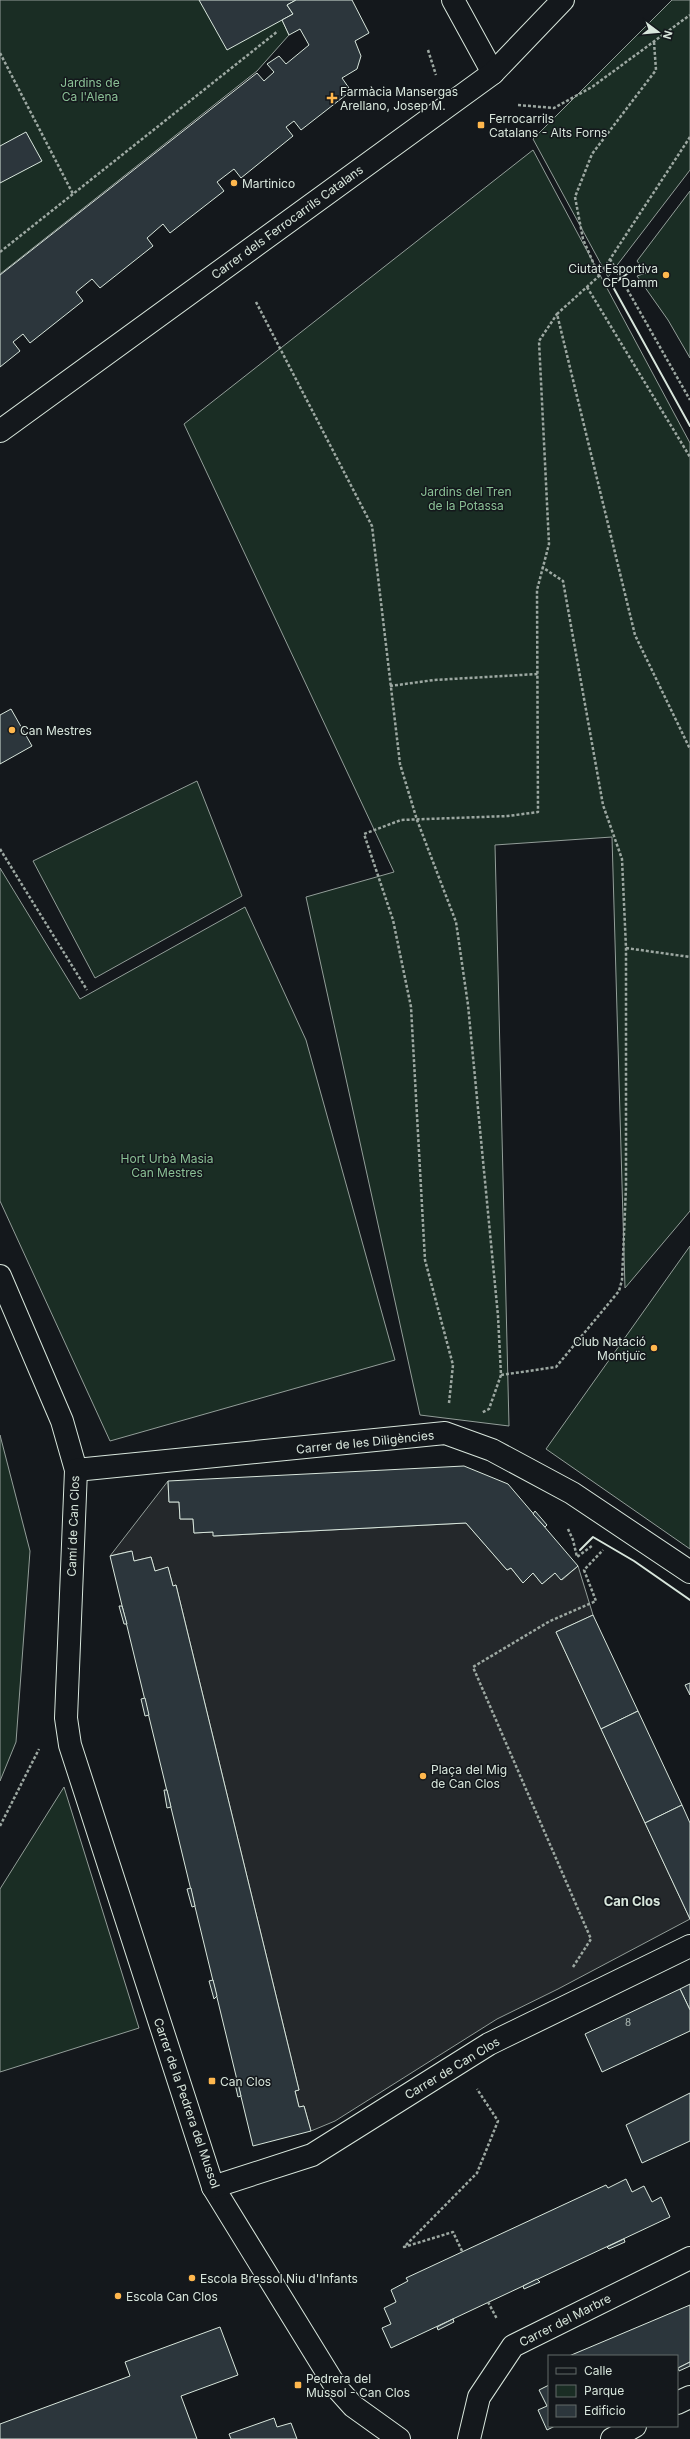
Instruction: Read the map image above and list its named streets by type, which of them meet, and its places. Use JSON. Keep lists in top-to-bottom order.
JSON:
{
  "streets": {
    "street": [
      "Carrer dels Ferrocarrils Catalans",
      "Carrer de les Diligències",
      "Camí de Can Clos",
      "Carrer de Can Clos",
      "Carrer de la Pedrera del Mussol",
      "Carrer del Marbre"
    ]
  },
  "crossings": [
    ["Carrer de les Diligències", "Camí de Can Clos"],
    ["Camí de Can Clos", "Carrer de la Pedrera del Mussol"],
    ["Carrer de Can Clos", "Carrer de la Pedrera del Mussol"]
  ],
  "districts": ["Can Clos"],
  "parks": ["Jardins de Ca l'Alena", "Jardins del Tren de la Potassa", "Hort Urbà Masia Can Mestres"],
  "places": {
    "health": ["Farmàcia Mansergas Arellano, Josep M."],
    "transit": ["Ferrocarrils Catalans - Alts Forns", "Can Clos", "Pedrera del Mussol - Can Clos"],
    "other": [
      "Martinico",
      "Ciutat Esportiva CF Damm",
      "Can Mestres",
      "Club Natació Montjuïc",
      "Plaça del Mig de Can Clos",
      "Escola Bressol Niu d'Infants",
      "Escola Can Clos"
    ]
  },
  "house_numbers": ["8"],
  "legend": ["Calle", "Parque", "Edificio"],
  "north": "right"
}
